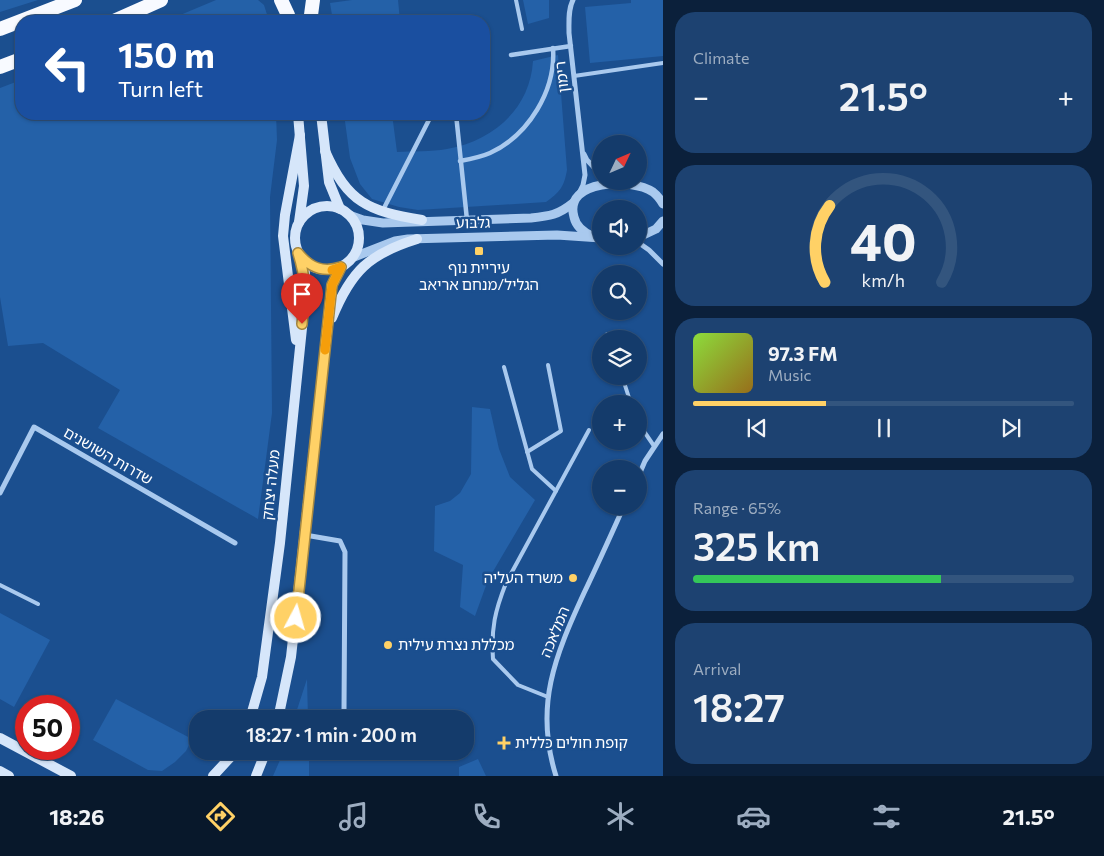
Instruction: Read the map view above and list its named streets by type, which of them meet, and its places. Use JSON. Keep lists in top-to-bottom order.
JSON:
{
  "streets": {
    "main road": ["מעלה יצחק"],
    "street": [
      "רימון",
      "גלבוע",
      "שדרות השושנים",
      "המלאכה"
    ]
  },
  "crossings": [
    ["רימון", "גלבוע"],
    ["גלבוע", "מעלה יצחק"]
  ],
  "places": {
    "transit": ["עיריית נוף הגליל/מנחם אריאב"],
    "other": ["משרד העליה", "מכללת נצרת עילית"],
    "health": ["קופת חולים כללית"]
  },
  "north": "top right",
  "page": {
    "tile": [
      "Climate",
      ["Range · 65%", "325 km"],
      ["Arrival", "18:27"]
    ],
    "turn": ["150 m", "Turn left"],
    "heat": ["−", "21.5°", "+"],
    "map_buttons": ["+", "−"],
    "song": ["97.3 FM", "Music"],
    "limit": "50",
    "trip": "18:27 · 1 min · 200 m",
    "tabs": ["18:26", "21.5°"],
    "gauge": ["40", "km/h"]
  }
}
